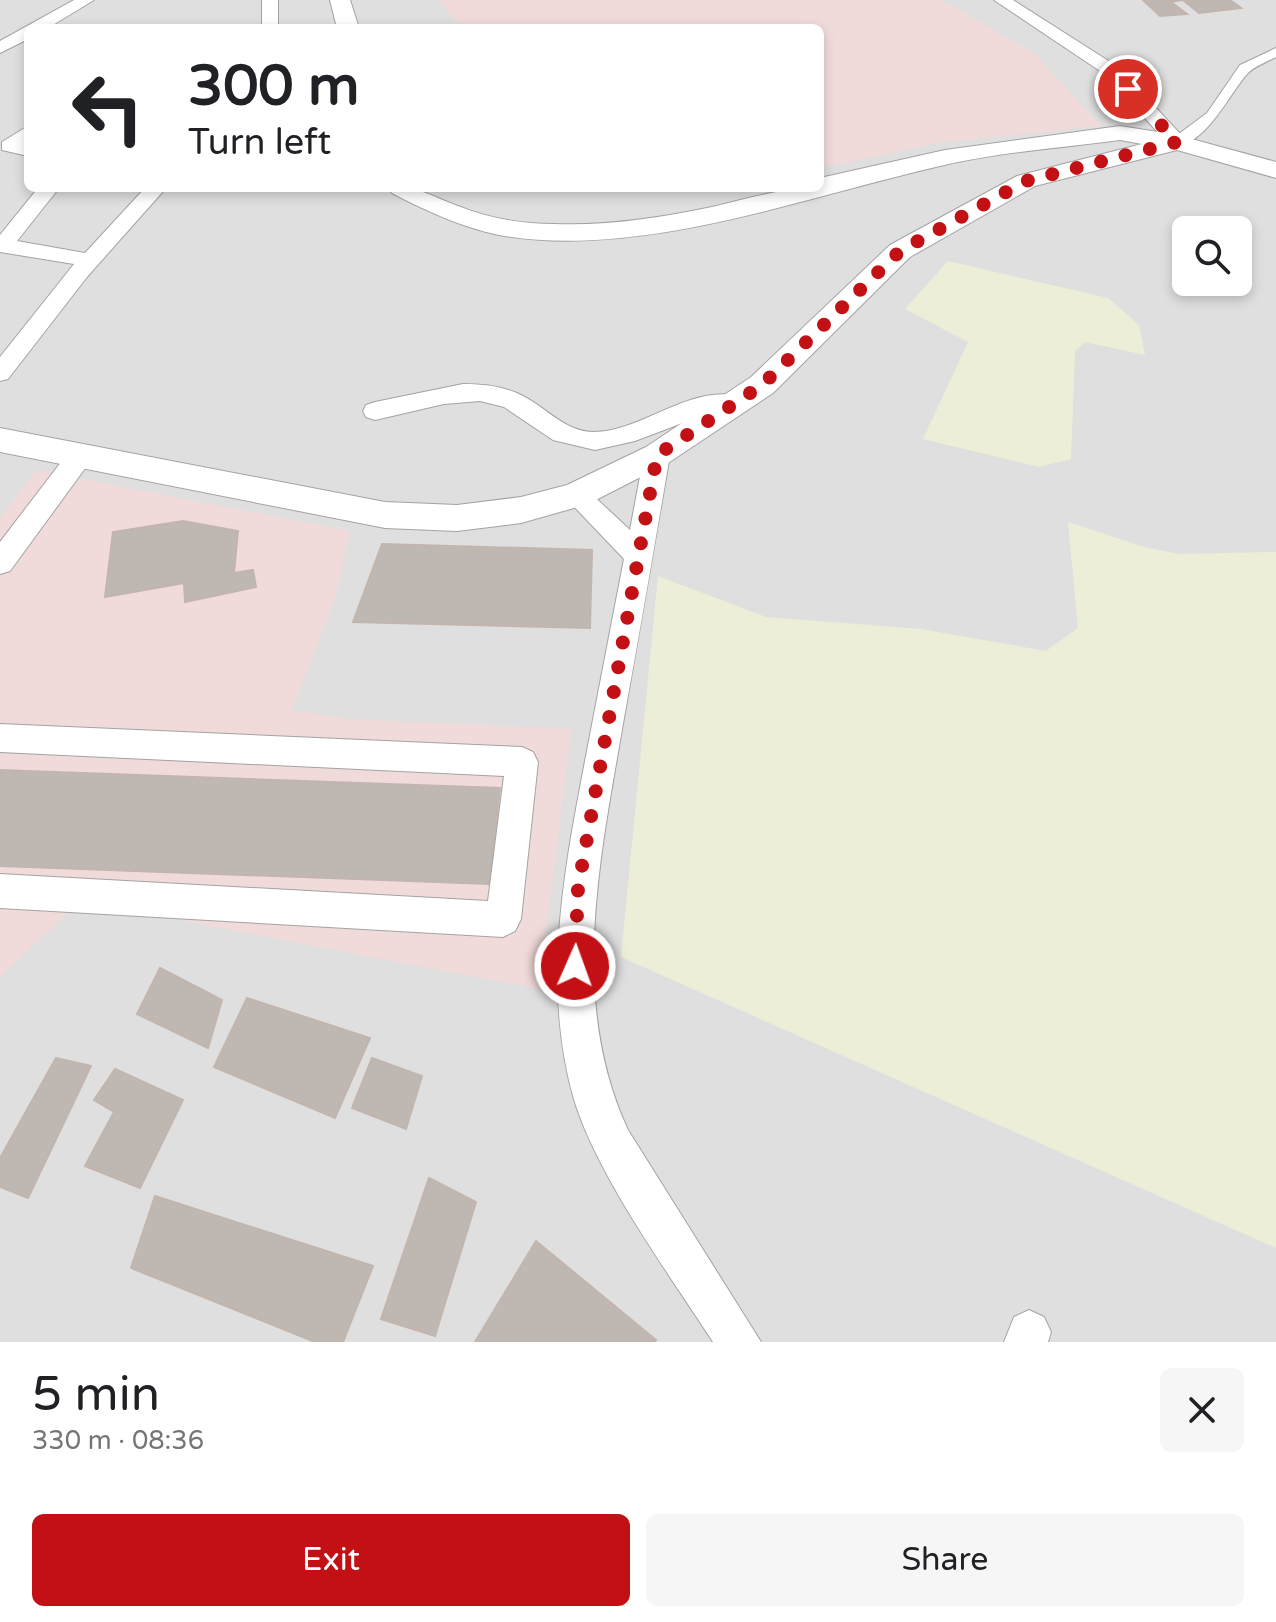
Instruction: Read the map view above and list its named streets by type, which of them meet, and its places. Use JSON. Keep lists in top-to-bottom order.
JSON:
{
  "page": {
    "turn": ["300 m", "Turn left"],
    "heading": ["5 min", "330 m · 08:36"],
    "buttons": ["Exit", "Share"]
  }
}
